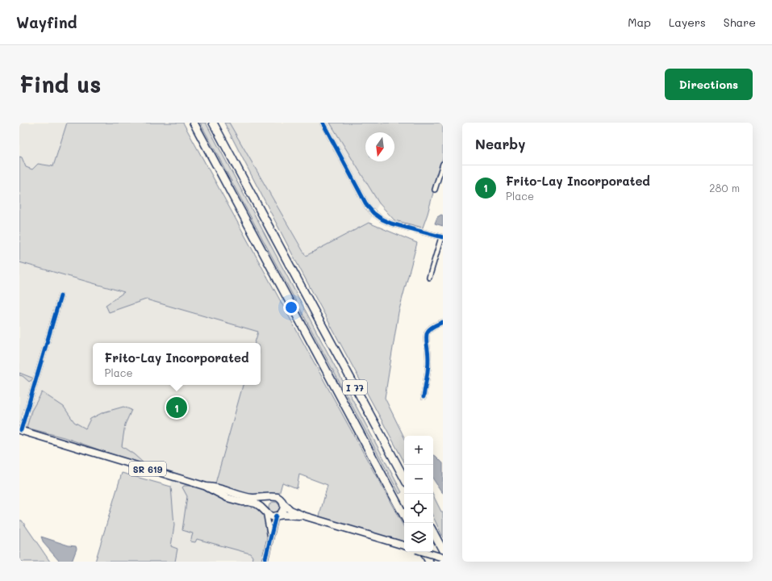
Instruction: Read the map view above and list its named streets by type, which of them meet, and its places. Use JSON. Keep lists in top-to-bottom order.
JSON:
{
  "streets": {
    "highway": ["I 77"],
    "main road": ["SR 619"]
  },
  "north": "bottom",
  "page": {
    "header": "Wayfind",
    "nav": ["Map", "Layers", "Share"],
    "buttons": "Directions",
    "title": "Find us",
    "heading": "Nearby",
    "list": [
      {
        "mark": "1",
        "name": "Frito-Lay Incorporated",
        "note": "Place",
        "value": "280 m"
      }
    ],
    "popup": ["Frito-Lay Incorporated", "Place"],
    "pins": "1",
    "map_buttons": ["+", "−"]
  }
}
